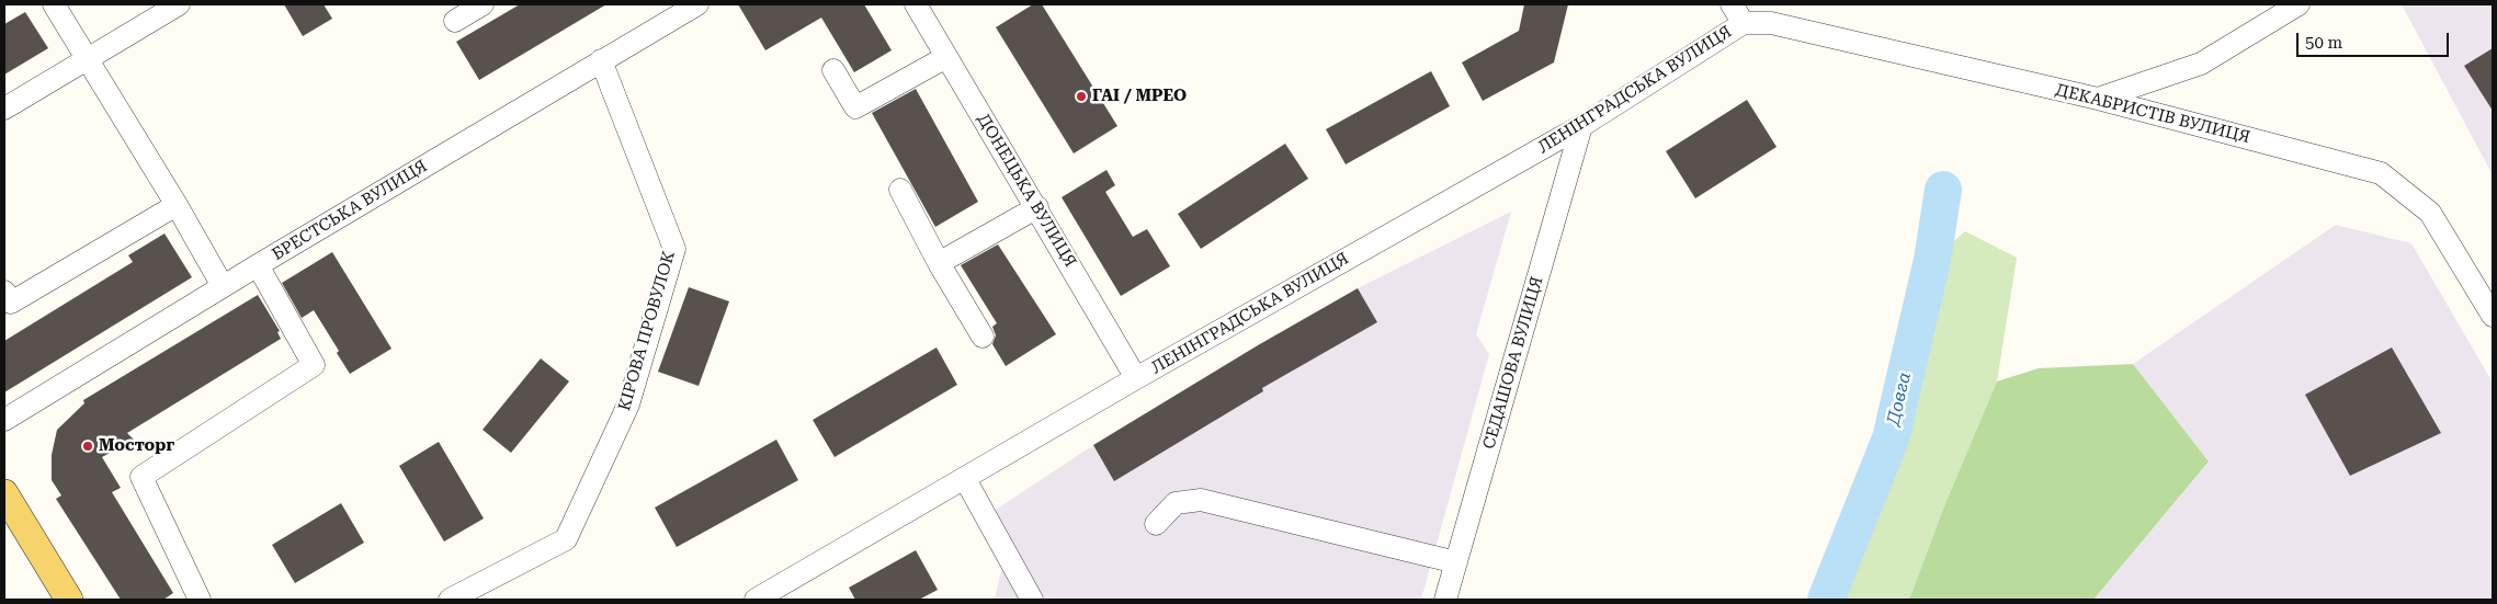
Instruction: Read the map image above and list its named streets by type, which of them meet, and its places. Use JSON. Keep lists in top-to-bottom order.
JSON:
{
  "streets": {
    "street": [
      "ЛЕНІНГРАДСЬКА ВУЛИЦЯ",
      "ДЕКАБРИСТІВ ВУЛИЦЯ",
      "ДОНЕЦЬКА ВУЛИЦЯ",
      "БРЕСТСЬКА ВУЛИЦЯ",
      "КІРОВА ПРОВУЛОК",
      "СЕДАШОВА ВУЛИЦЯ"
    ]
  },
  "crossings": [
    ["ЛЕНІНГРАДСЬКА ВУЛИЦЯ", "ДЕКАБРИСТІВ ВУЛИЦЯ"],
    ["ЛЕНІНГРАДСЬКА ВУЛИЦЯ", "ДОНЕЦЬКА ВУЛИЦЯ"],
    ["ЛЕНІНГРАДСЬКА ВУЛИЦЯ", "СЕДАШОВА ВУЛИЦЯ"],
    ["БРЕСТСЬКА ВУЛИЦЯ", "КІРОВА ПРОВУЛОК"]
  ],
  "water": ["Довга"],
  "places": ["ГАІ / МРЕО", "Мосторг"],
  "scale_bar": "50 m"
}
